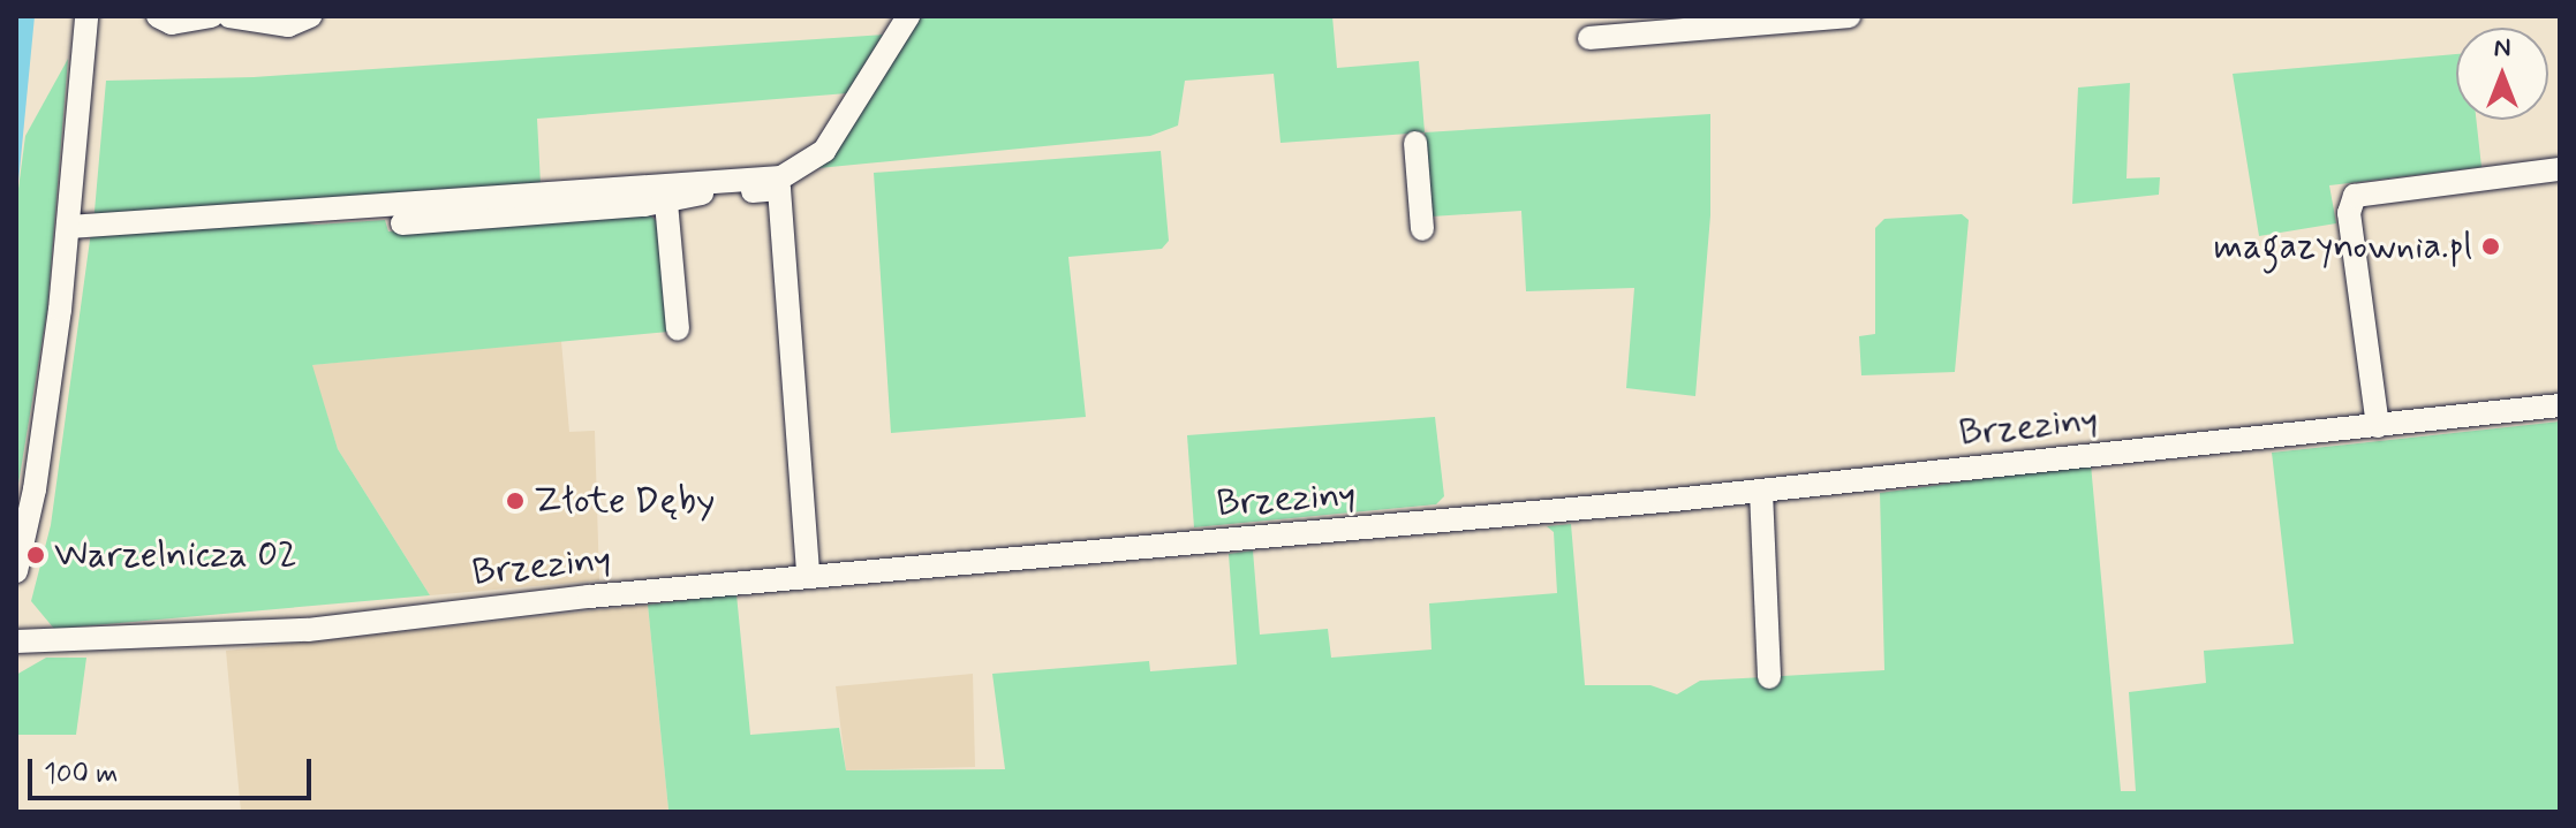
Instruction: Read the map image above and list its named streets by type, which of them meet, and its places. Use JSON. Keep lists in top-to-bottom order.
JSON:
{
  "streets": {
    "street": ["Brzeziny"]
  },
  "places": ["magazynownia.pl", "Złote Dęby", "Warzelnicza 02"],
  "scale_bar": "100 m",
  "north": "top"
}
